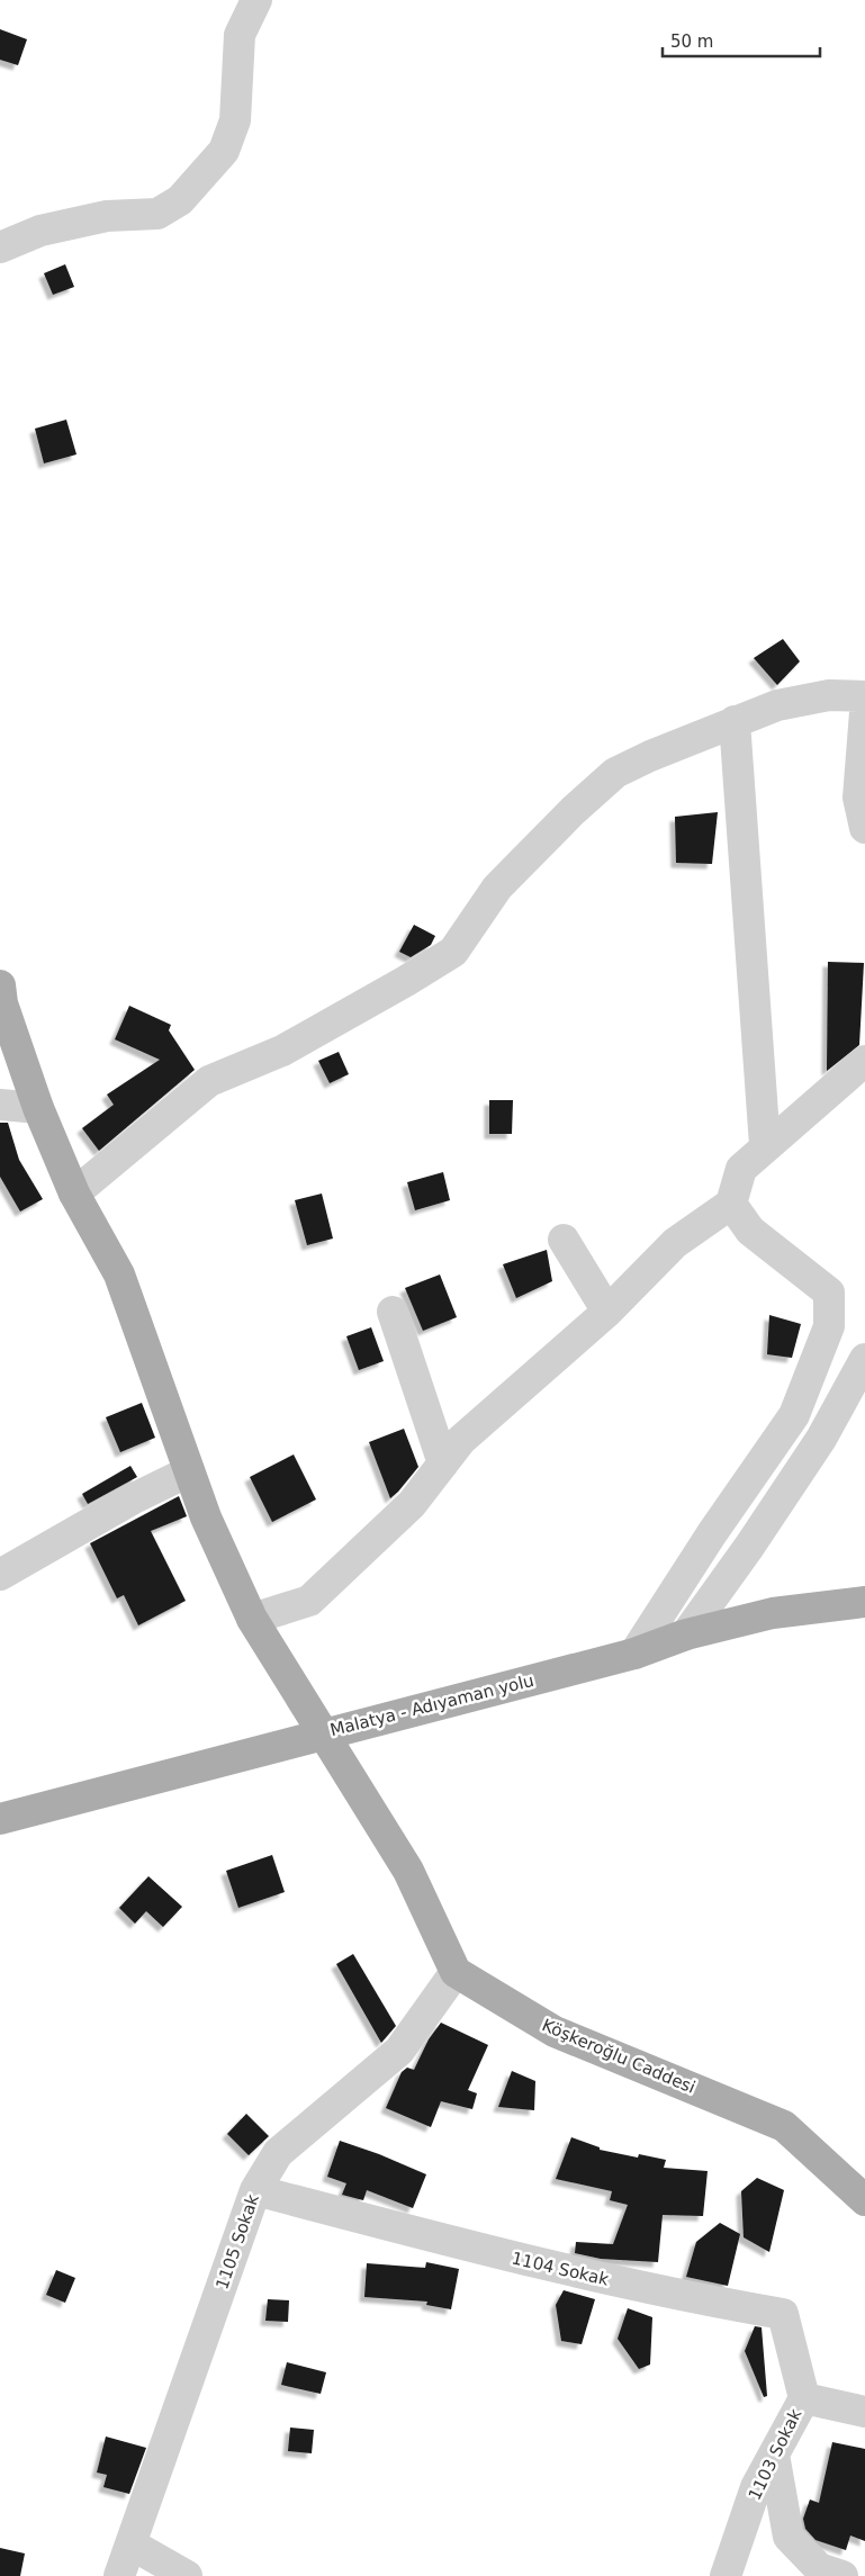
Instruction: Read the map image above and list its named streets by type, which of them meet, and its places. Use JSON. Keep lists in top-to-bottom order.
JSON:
{
  "streets": {
    "main road": ["Malatya - Adıyaman yolu", "Köşkeroğlu Caddesi"],
    "street": ["1105 Sokak", "1104 Sokak", "1103 Sokak"]
  },
  "crossings": [
    ["Köşkeroğlu Caddesi", "1105 Sokak"],
    ["1105 Sokak", "1104 Sokak"],
    ["1104 Sokak", "1103 Sokak"]
  ],
  "scale_bar": "50 m"
}
